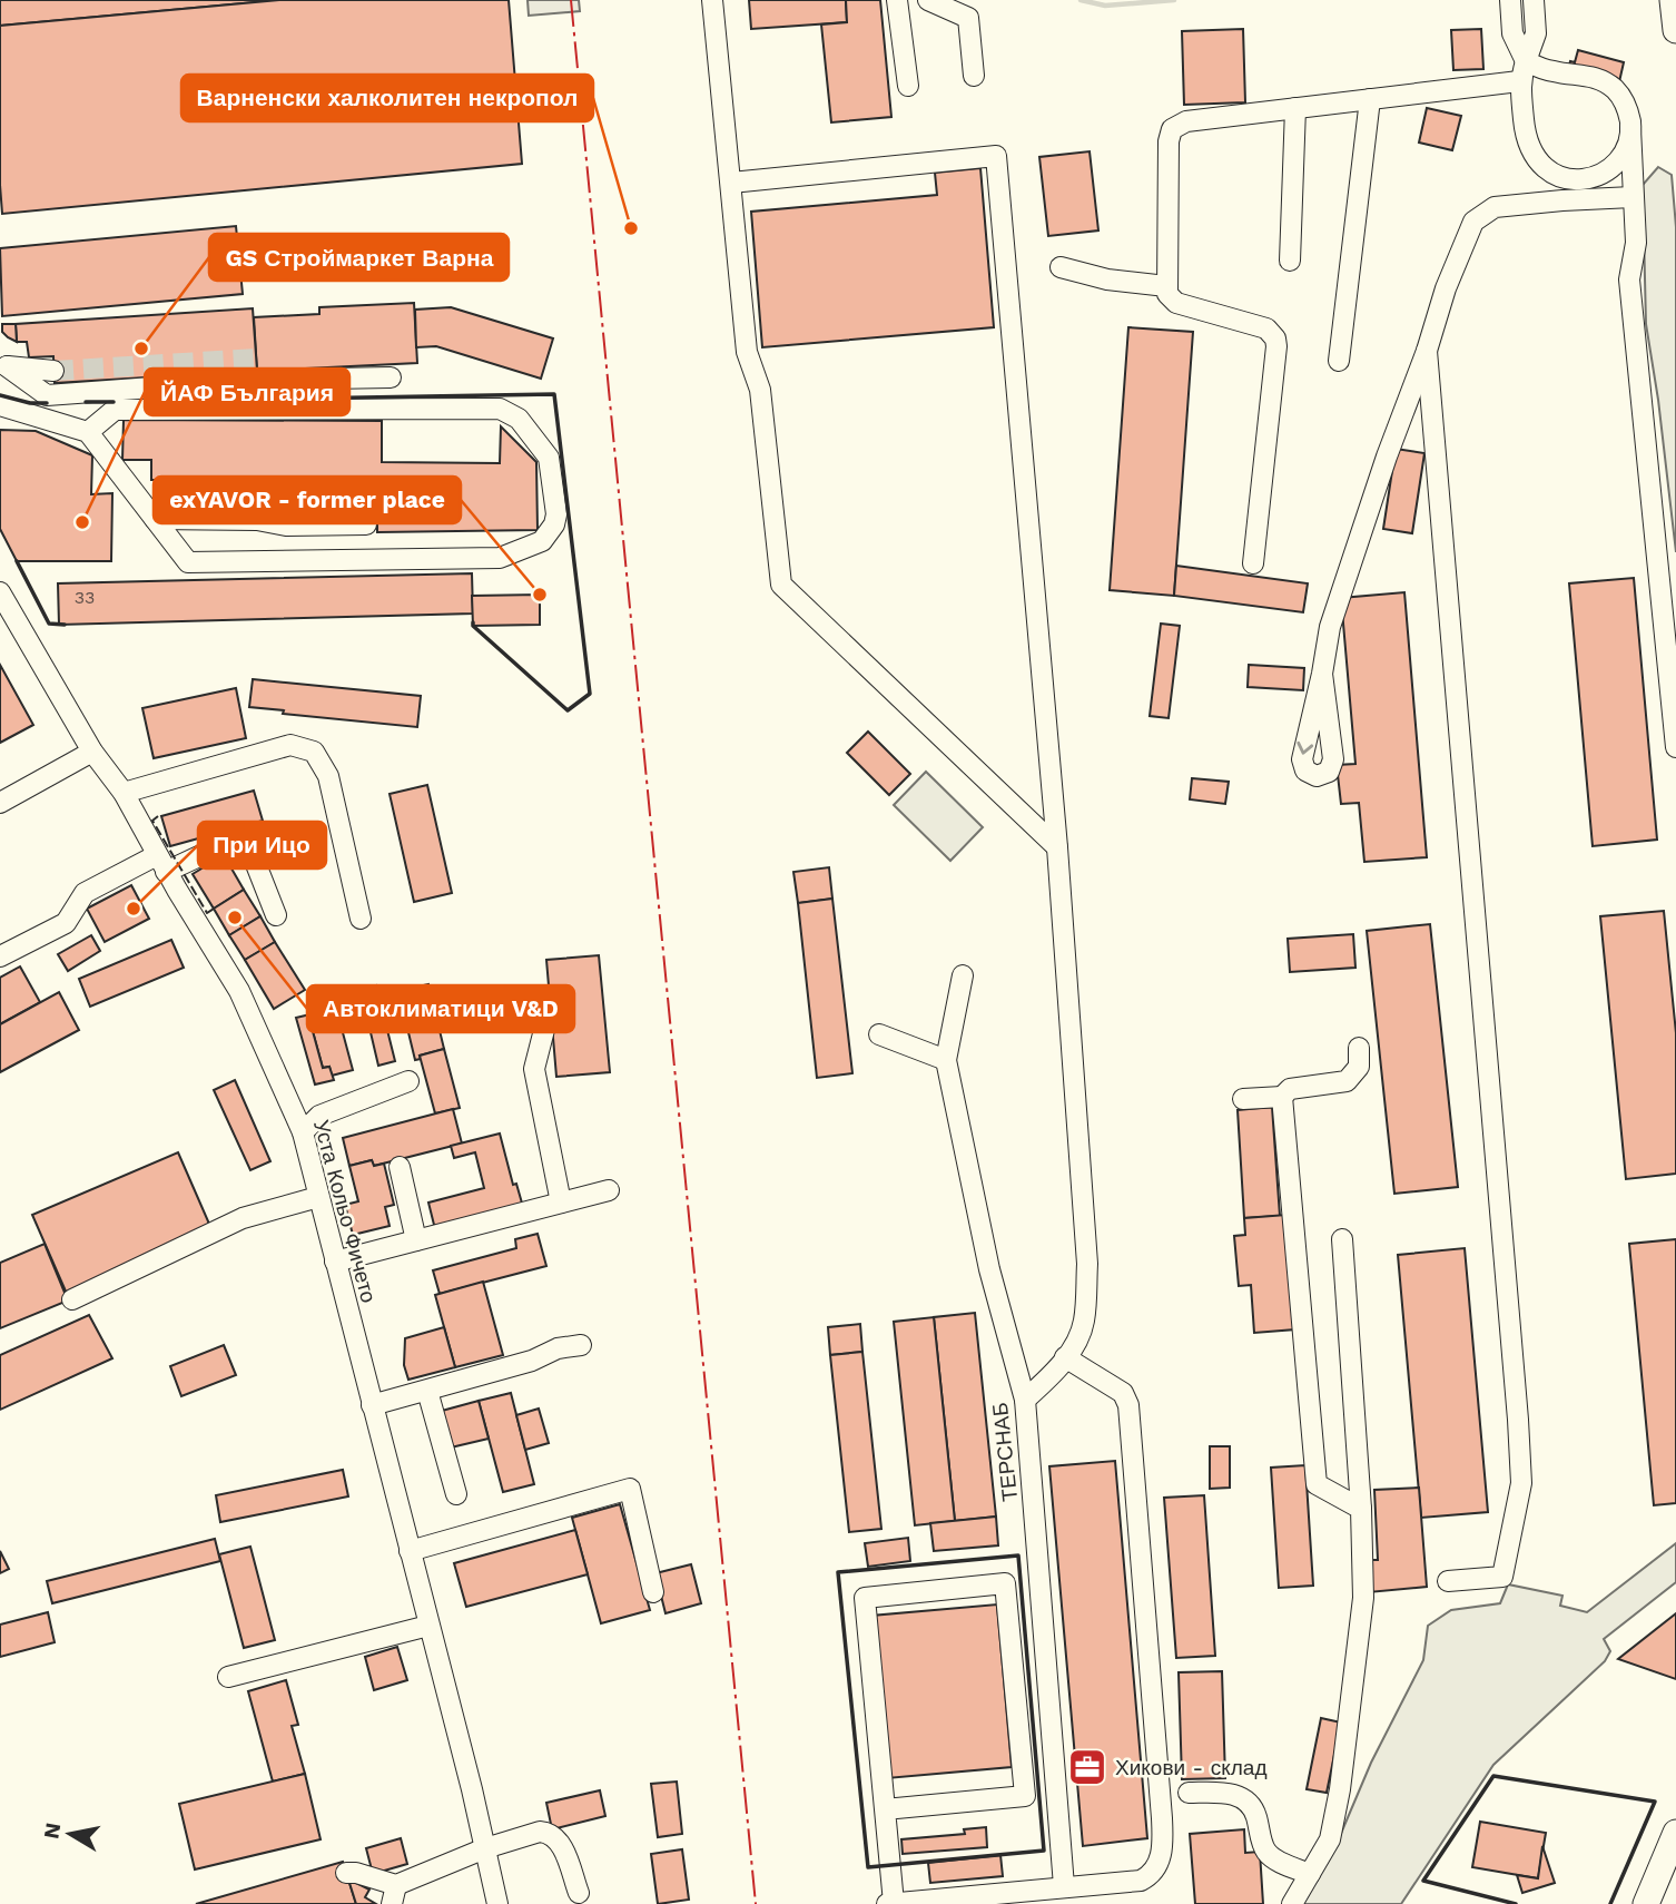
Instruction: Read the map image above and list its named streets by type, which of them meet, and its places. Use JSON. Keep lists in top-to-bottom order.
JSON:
{
  "streets": {
    "street": ["Уста Кольо Фичето", "ТЕРСНАБ"]
  },
  "places": {
    "other": [
      "Варненски халколитен некропол",
      "GS Строймаркет Варна",
      "ЙАФ България",
      "exYAVOR - former place",
      "При Ицо",
      "Автоклиматици V&D"
    ],
    "office": ["Хикови - склад"]
  },
  "house_numbers": ["33"],
  "north": "left"
}
